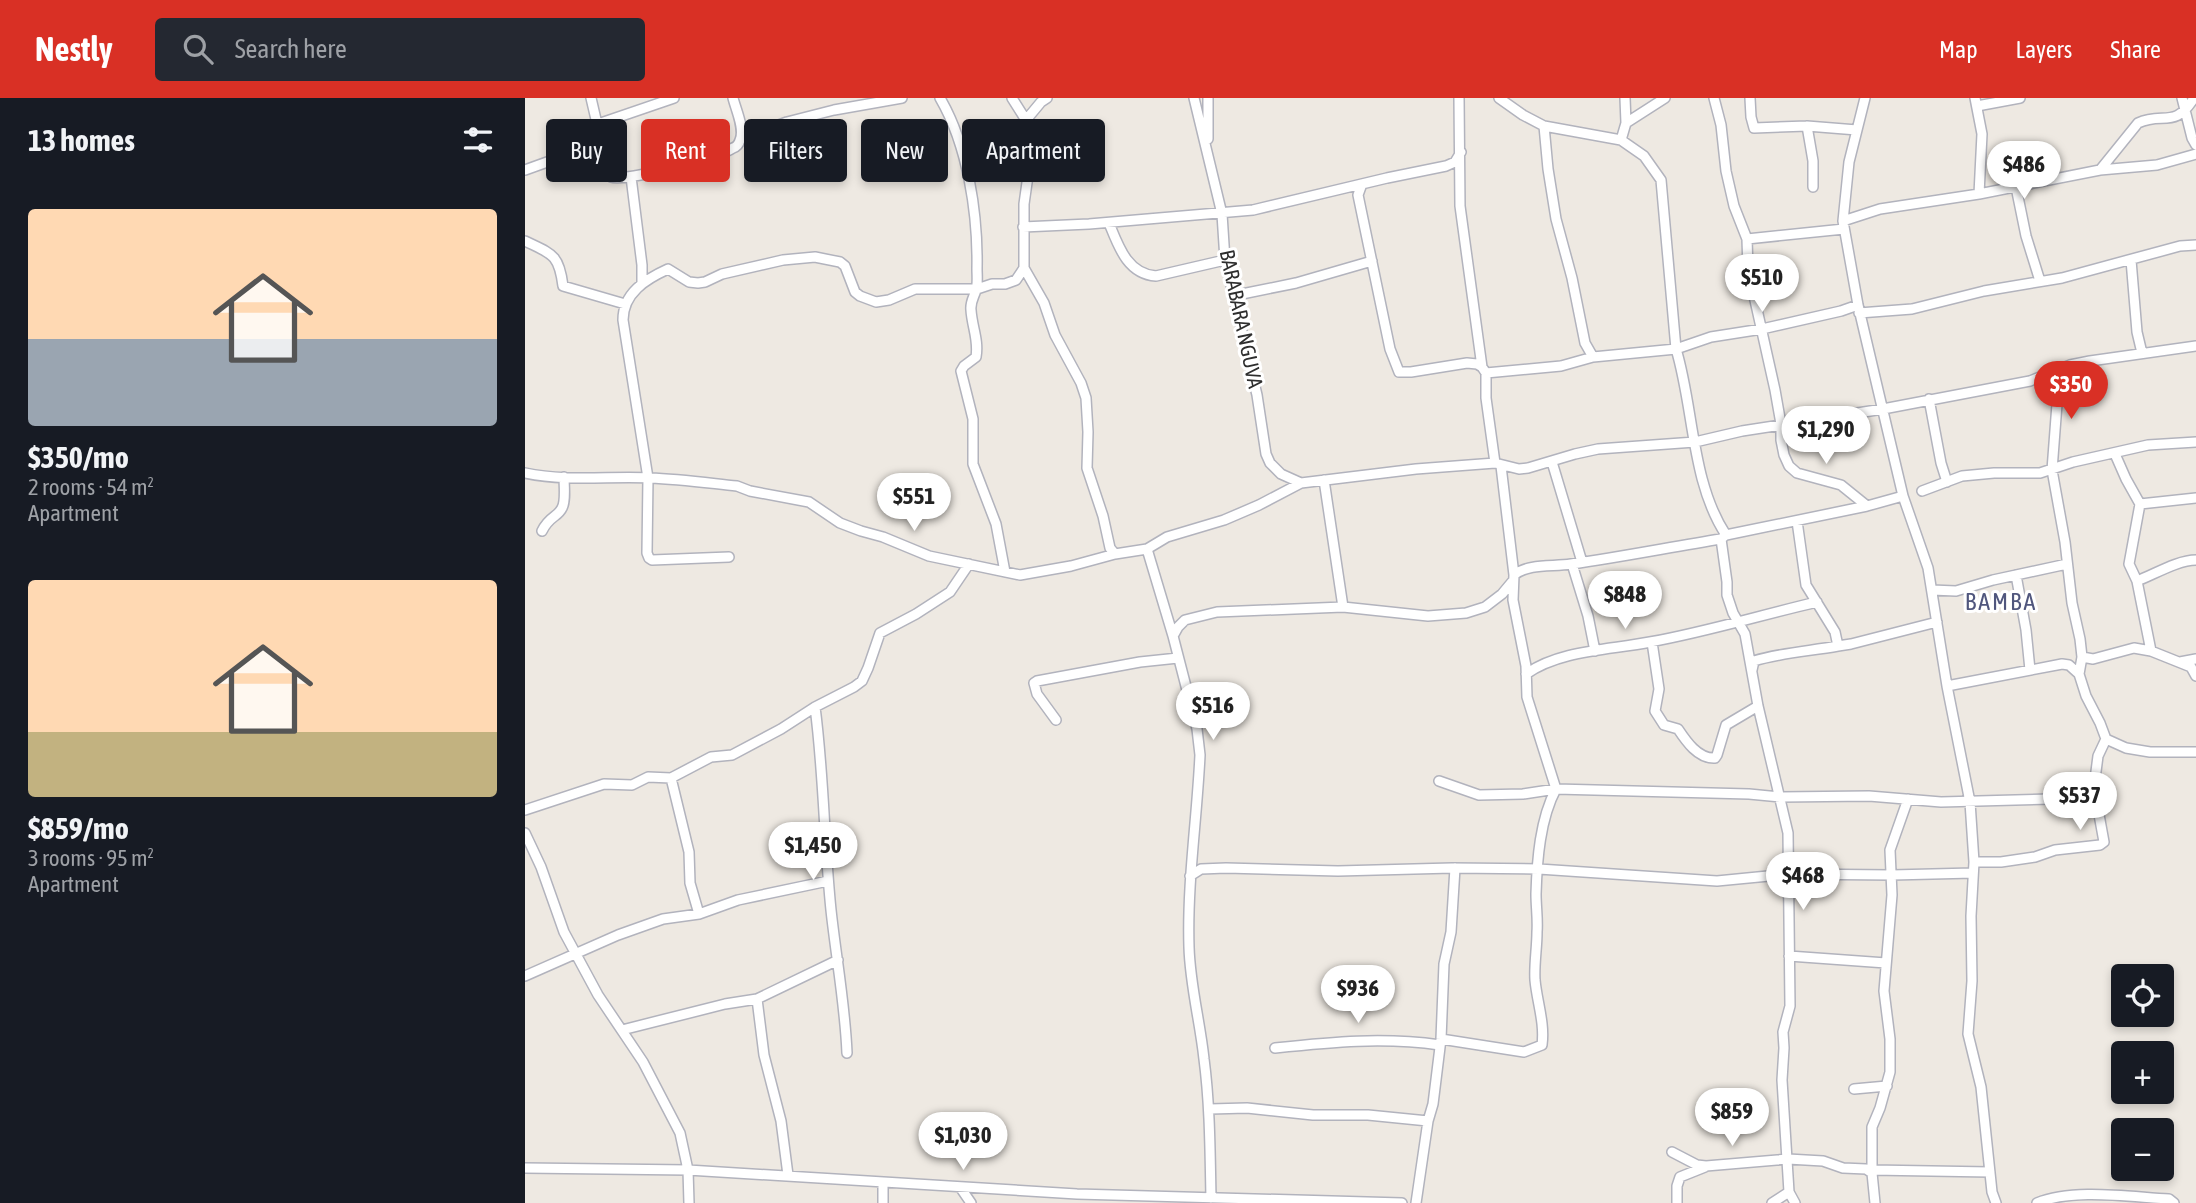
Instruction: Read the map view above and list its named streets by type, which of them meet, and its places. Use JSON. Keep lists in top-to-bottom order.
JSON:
{
  "streets": {
    "street": ["BARABARA NGUVA"]
  },
  "districts": ["BAMBA"],
  "page": {
    "header": "Nestly",
    "search": "Search here",
    "nav": ["Map", "Layers", "Share"],
    "heading": "13 homes",
    "chip": [
      "Buy",
      "Rent",
      "Filters",
      "New",
      "Apartment"
    ],
    "price": [
      "$486",
      "$510",
      "$350",
      "$1,290",
      "$551",
      "$848",
      "$516",
      "$537",
      "$1,450",
      "$468",
      "$936",
      "$859",
      "$1,030"
    ],
    "list": [
      {
        "name": "$350/mo",
        "note": "2 rooms · 54 m² · Apartment"
      },
      {
        "name": "$859/mo",
        "note": "3 rooms · 95 m² · Apartment"
      }
    ],
    "map_buttons": ["+", "−"]
  }
}
